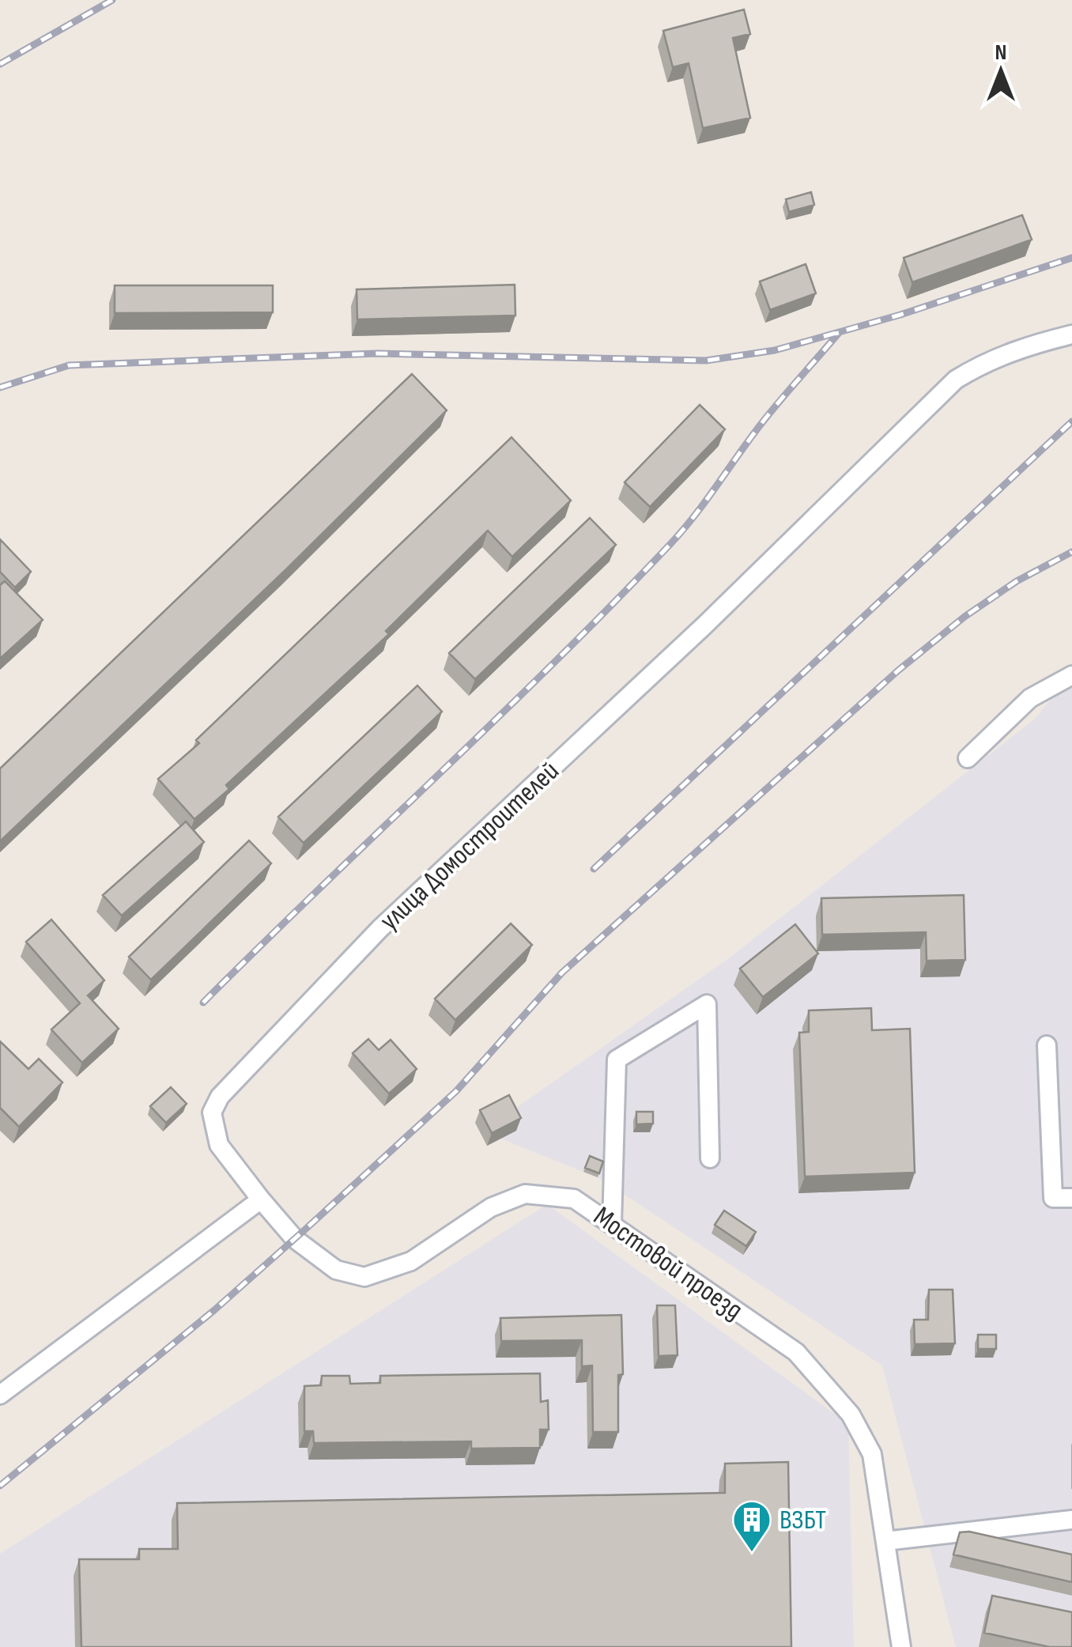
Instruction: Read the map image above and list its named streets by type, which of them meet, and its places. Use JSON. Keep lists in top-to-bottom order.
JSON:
{
  "streets": {
    "street": ["улица Домостроителей", "Мостовой проезд"]
  },
  "crossings": [
    ["улица Домостроителей", "Мостовой проезд"]
  ],
  "places": {
    "building": ["ВЗБТ"]
  },
  "north": "top"
}
